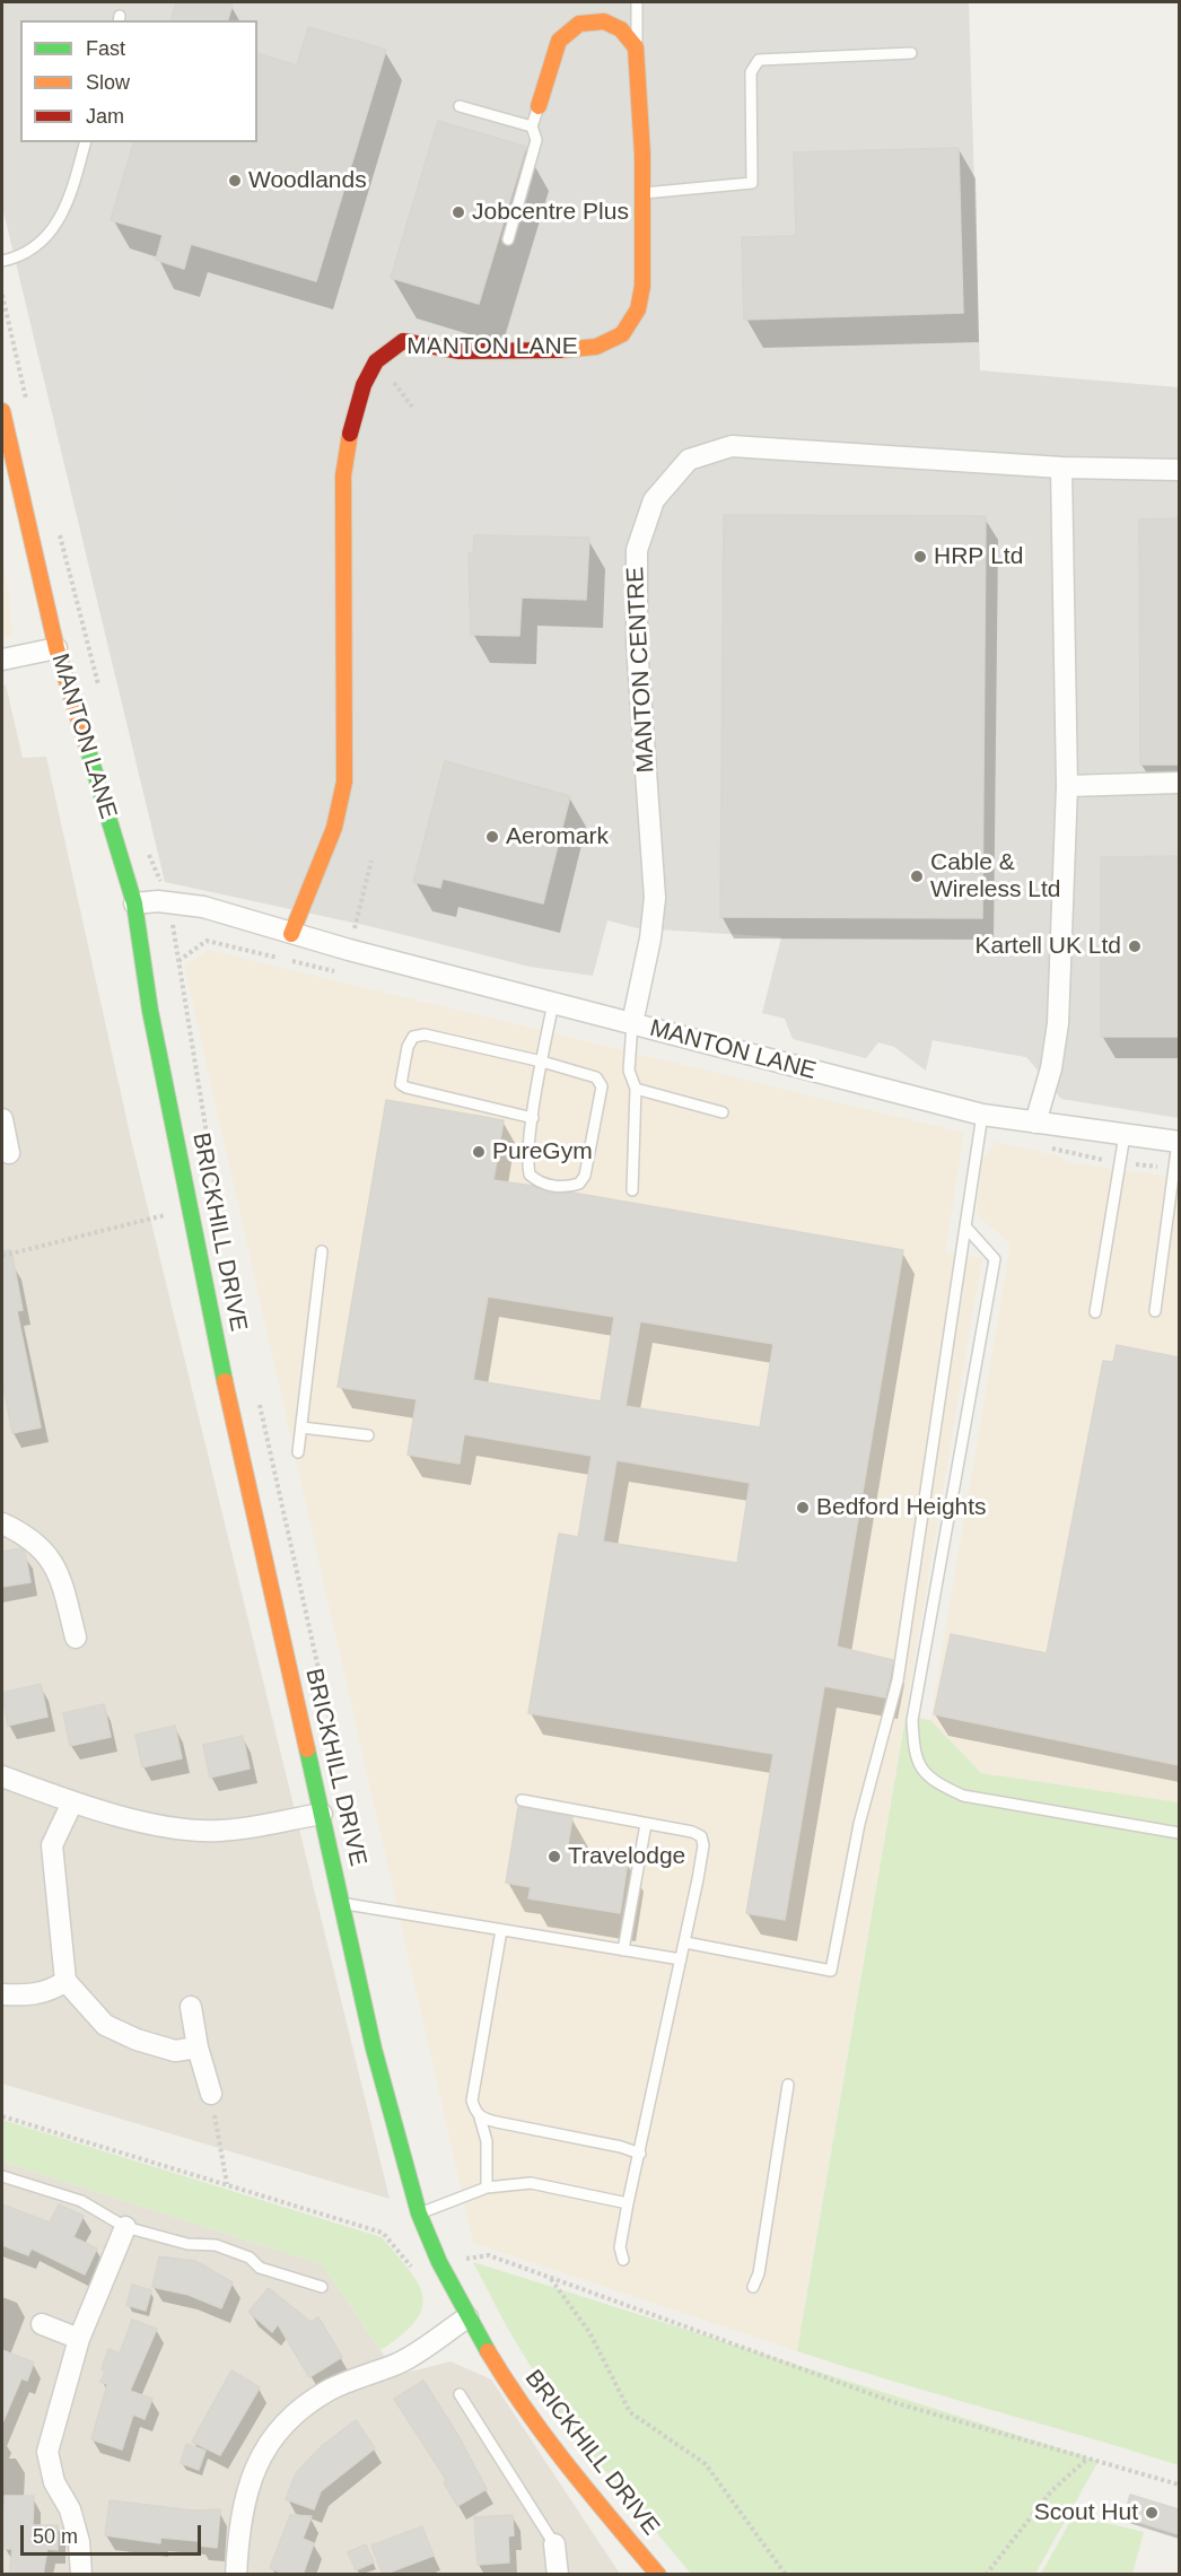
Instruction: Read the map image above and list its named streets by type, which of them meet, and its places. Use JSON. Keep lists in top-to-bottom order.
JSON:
{
  "streets": {
    "street": ["MANTON LANE", "MANTON CENTRE", "BRICKHILL DRIVE"]
  },
  "crossings": [
    ["MANTON LANE", "MANTON CENTRE"],
    ["MANTON LANE", "BRICKHILL DRIVE"]
  ],
  "places": [
    "Woodlands",
    "Jobcentre Plus",
    "HRP Ltd",
    "Aeromark",
    "Cable & Wireless Ltd",
    "Kartell UK Ltd",
    "PureGym",
    "Bedford Heights",
    "Travelodge",
    "Scout Hut"
  ],
  "legend": ["Fast", "Slow", "Jam"],
  "scale_bar": "50 m"
}
